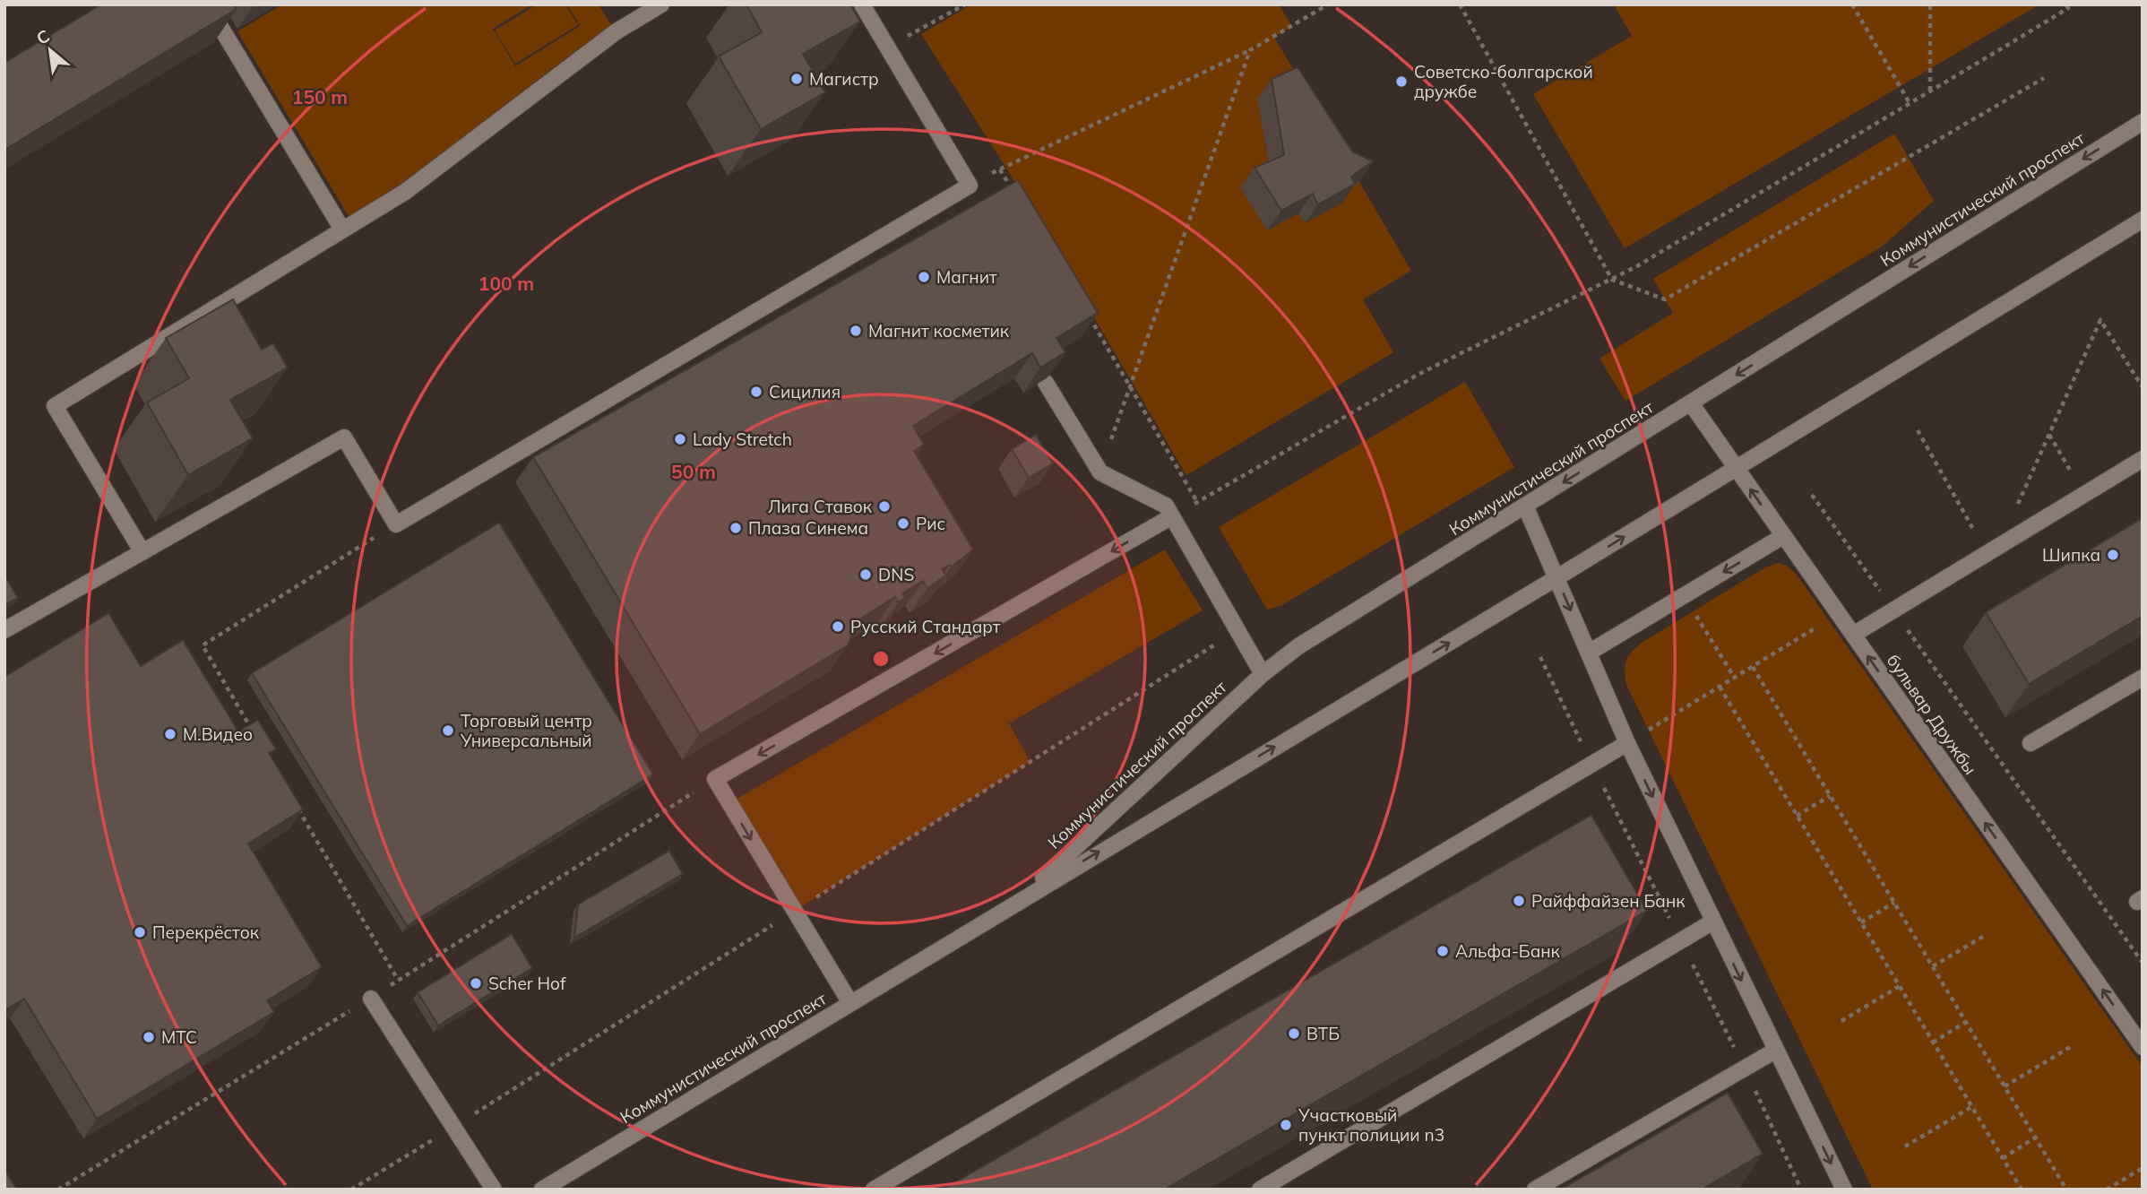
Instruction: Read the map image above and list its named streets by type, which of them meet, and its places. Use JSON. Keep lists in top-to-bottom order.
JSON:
{
  "streets": {
    "main road": ["Коммунистический проспект", "бульвар Дружбы"]
  },
  "crossings": [
    ["Коммунистический проспект", "бульвар Дружбы"]
  ],
  "one_way": ["бульвар Дружбы"],
  "places": [
    "Магистр",
    "Советско-болгарской дружбе",
    "Магнит",
    "Магнит косметик",
    "Сицилия",
    "Lady Stretch",
    "Лига Ставок",
    "Рис",
    "Плаза Синема",
    "Шипка",
    "DNS",
    "Русский Стандарт",
    "Торговый центр Универсальный",
    "М.Видео",
    "Райффайзен Банк",
    "Перекрёсток",
    "Альфа-Банк",
    "Scher Hof",
    "ВТБ",
    "МТС",
    "Участковый пункт полиции n3"
  ],
  "north": "top left",
  "rings": ["150 m", "100 m", "50 m"]
}
